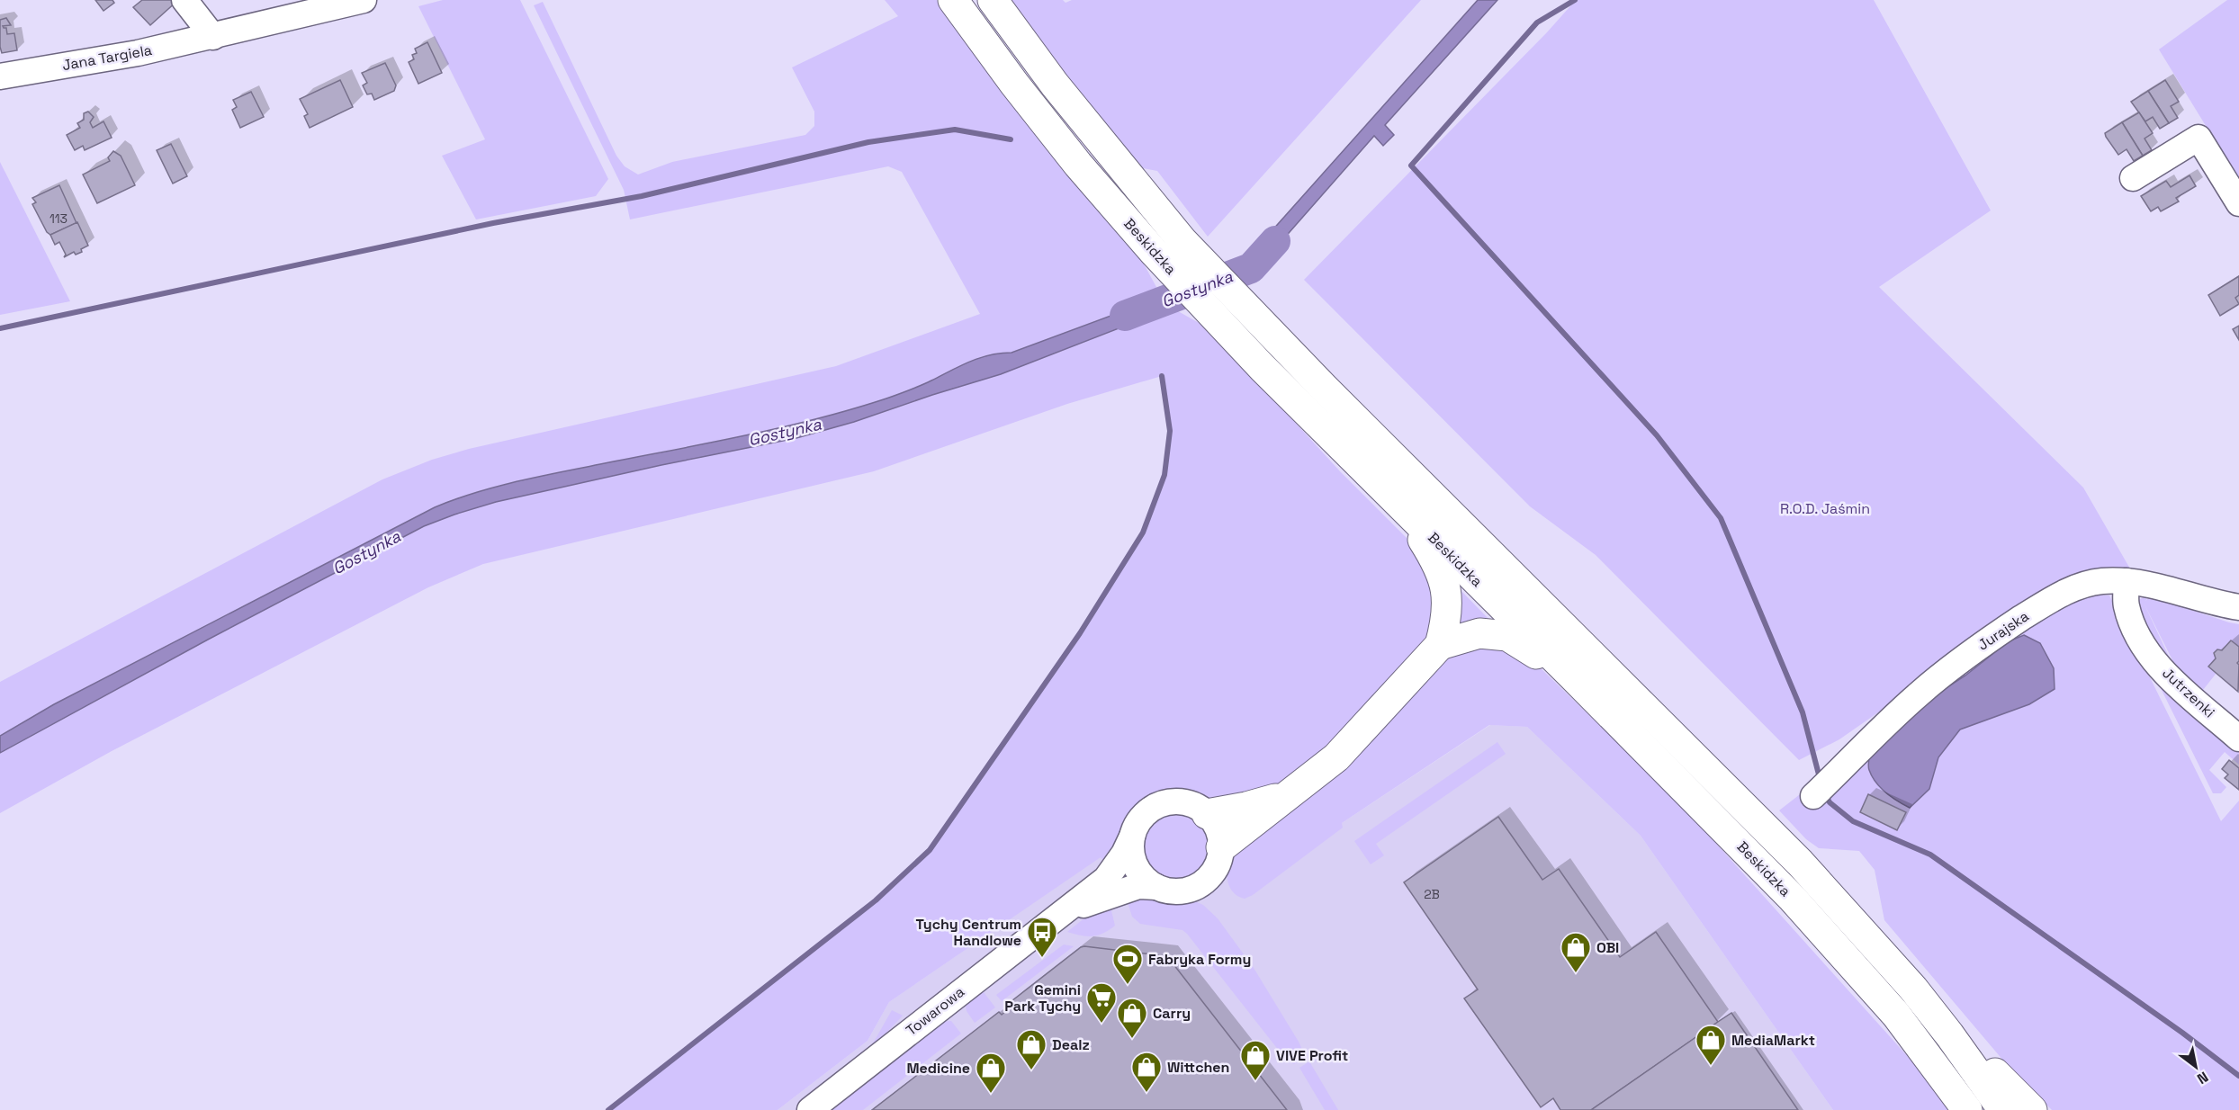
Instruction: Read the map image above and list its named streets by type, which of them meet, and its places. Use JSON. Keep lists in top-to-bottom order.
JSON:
{
  "streets": {
    "main road": ["Beskidzka"],
    "street": [
      "Jana Targiela",
      "Jurajska",
      "Jutrzenki",
      "Towarowa"
    ]
  },
  "crossings": [
    ["Jurajska", "Jutrzenki"]
  ],
  "water": ["Gostynka"],
  "parks": ["R.O.D. Jaśmin"],
  "places": {
    "bus stop": ["Tychy Centrum Handlowe"],
    "shop": [
      "OBI",
      "Carry",
      "MediaMarkt",
      "Dealz",
      "VIVE Profit",
      "Wittchen",
      "Medicine"
    ],
    "sports": ["Fabryka Formy"],
    "supermarket": ["Gemini Park Tychy"]
  },
  "house_numbers": ["113", "2B"],
  "north": "bottom right"
}
